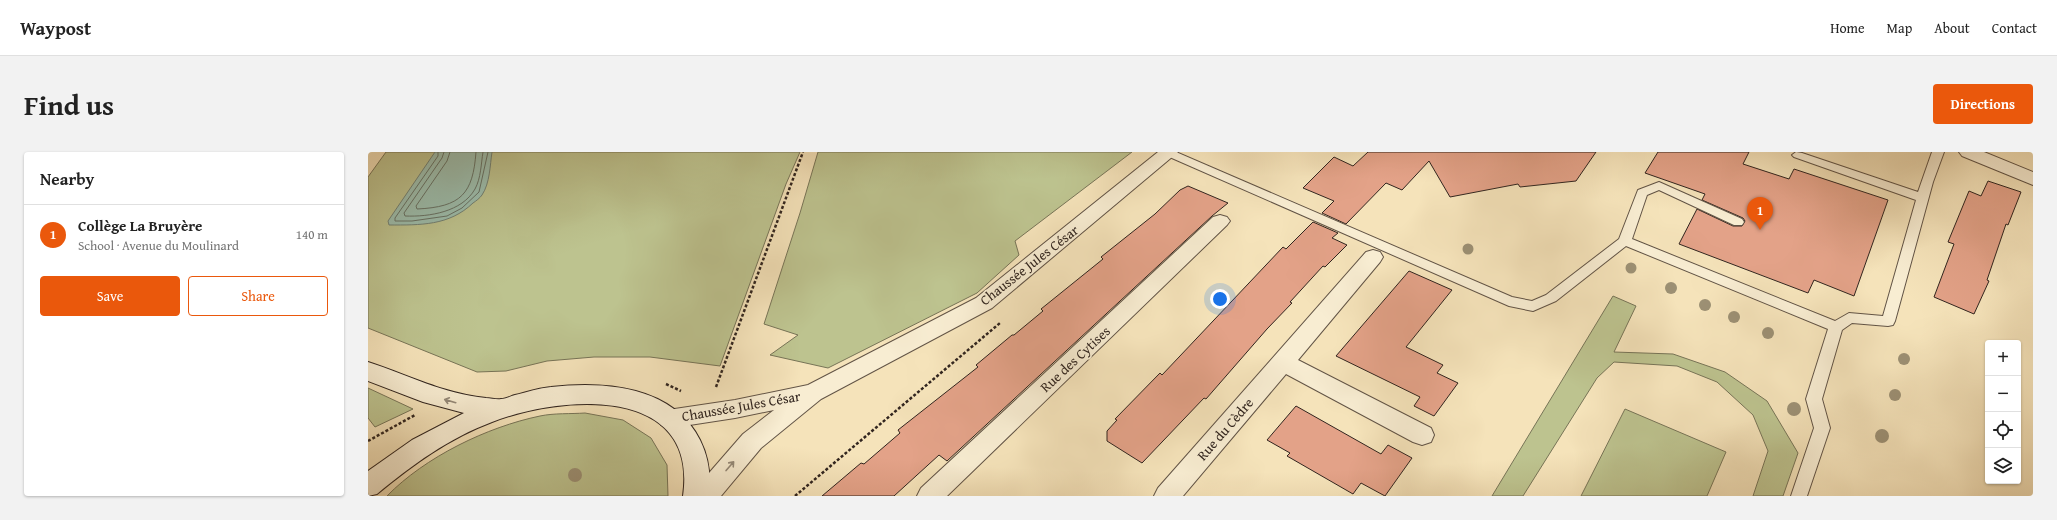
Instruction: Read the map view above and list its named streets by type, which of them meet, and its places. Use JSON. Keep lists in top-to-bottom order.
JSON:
{
  "streets": {
    "street": ["Chaussée Jules César", "Rue des Cytises", "Rue du Cèdre"]
  },
  "page": {
    "header": "Waypost",
    "nav": [
      "Home",
      "Map",
      "About",
      "Contact"
    ],
    "title": "Find us",
    "buttons": [
      "Directions",
      ["Save", "Share"]
    ],
    "heading": "Nearby",
    "pins": "1",
    "list": [
      {
        "mark": "1",
        "name": "Collège La Bruyère",
        "note": "School · Avenue du Moulinard",
        "value": "140 m"
      }
    ],
    "map_buttons": ["+", "−"]
  }
}
